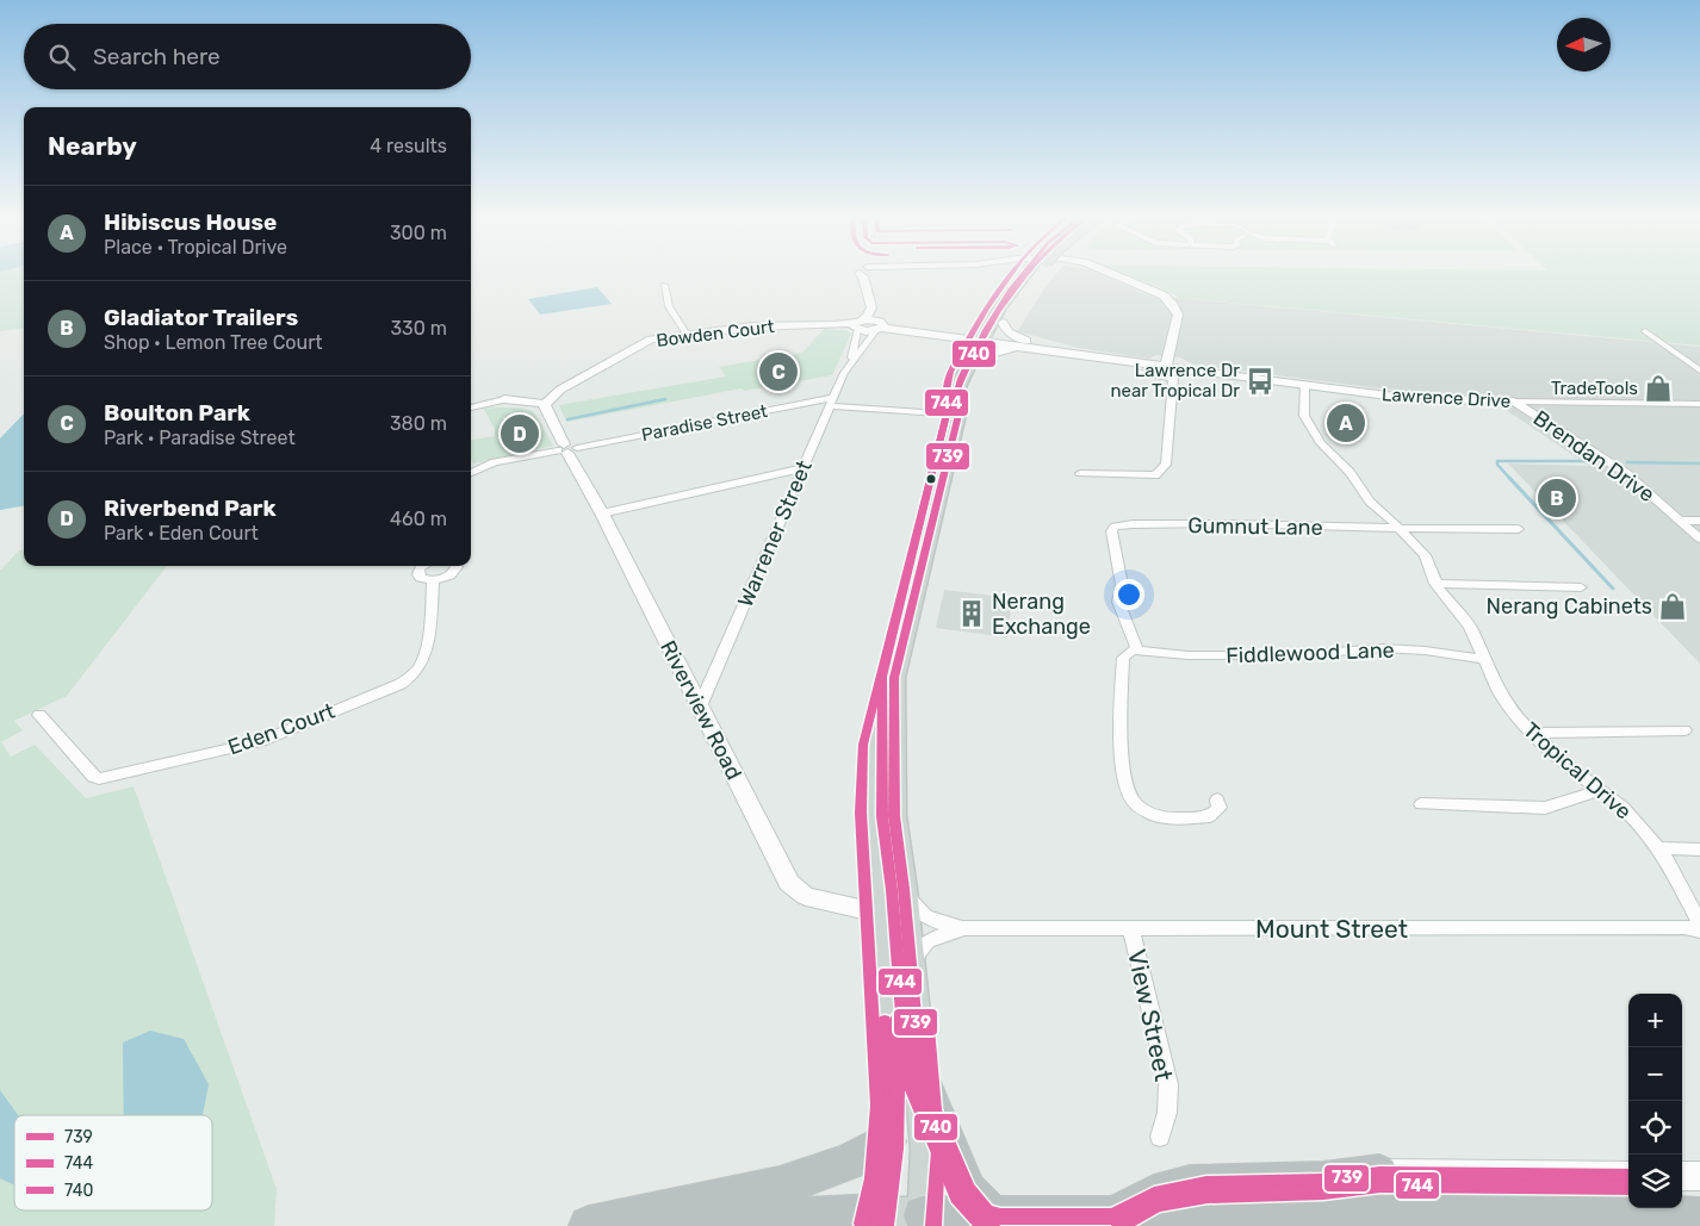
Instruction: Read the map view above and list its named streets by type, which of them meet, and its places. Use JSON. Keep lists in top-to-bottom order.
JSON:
{
  "streets": {
    "street": [
      "Bowden Court",
      "Lawrence Drive",
      "Paradise Street",
      "Brendan Drive",
      "Gumnut Lane",
      "Warrener Street",
      "Fiddlewood Lane",
      "Riverview Road",
      "Eden Court",
      "Tropical Drive",
      "Mount Street",
      "View Street"
    ]
  },
  "crossings": [
    ["Bowden Court", "Warrener Street"],
    ["Bowden Court", "Riverview Road"],
    ["Lawrence Drive", "Brendan Drive"],
    ["Lawrence Drive", "Tropical Drive"],
    ["Paradise Street", "Warrener Street"],
    ["Paradise Street", "Riverview Road"],
    ["Gumnut Lane", "Fiddlewood Lane"],
    ["Gumnut Lane", "Tropical Drive"],
    ["Warrener Street", "Riverview Road"],
    ["Fiddlewood Lane", "Tropical Drive"],
    ["Riverview Road", "Mount Street"],
    ["Mount Street", "View Street"]
  ],
  "places": {
    "bus stop": ["Lawrence Dr near Tropical Dr"],
    "shop": ["TradeTools", "Nerang Cabinets"],
    "building": ["Nerang Exchange"]
  },
  "lines": ["transit line 739", "transit line 744", "transit line 740"],
  "legend": ["739", "744", "740"],
  "north": "left",
  "page": {
    "search": "Search here",
    "heading": ["Nearby", "4 results"],
    "list": [
      {
        "mark": "A",
        "name": "Hibiscus House",
        "note": "Place · Tropical Drive",
        "value": "300 m"
      },
      {
        "mark": "B",
        "name": "Gladiator Trailers",
        "note": "Shop · Lemon Tree Court",
        "value": "330 m"
      },
      {
        "mark": "C",
        "name": "Boulton Park",
        "note": "Park · Paradise Street",
        "value": "380 m"
      },
      {
        "mark": "D",
        "name": "Riverbend Park",
        "note": "Park · Eden Court",
        "value": "460 m"
      }
    ],
    "pins": [
      "C",
      "A",
      "D",
      "B"
    ],
    "map_buttons": ["+", "−"]
  }
}
